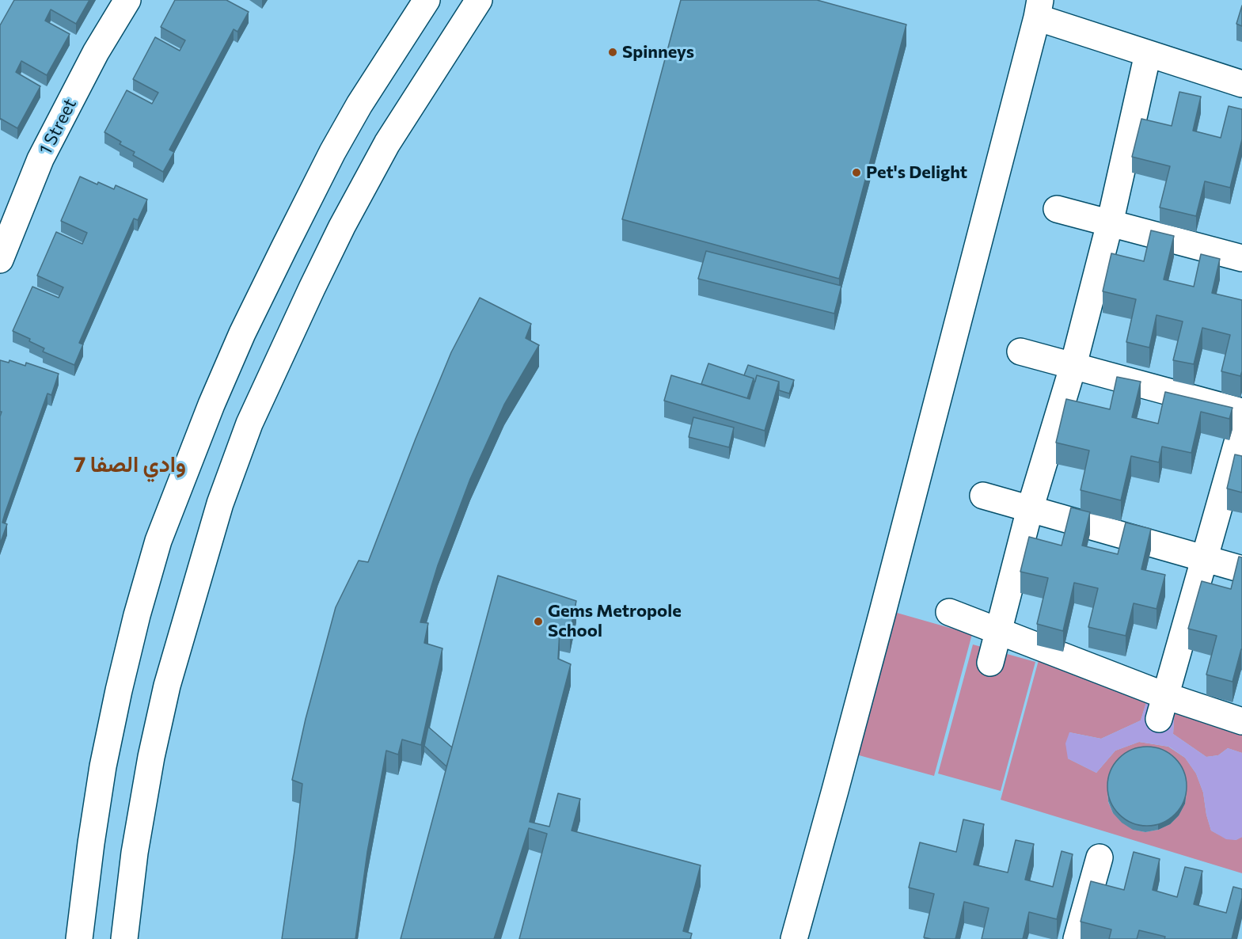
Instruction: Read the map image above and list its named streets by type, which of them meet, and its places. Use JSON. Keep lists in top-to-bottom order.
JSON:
{
  "streets": {
    "street": ["1 Street"]
  },
  "districts": ["وادي الصفا 7"],
  "places": ["Spinneys", "Pet's Delight", "Gems Metropole School"]
}
